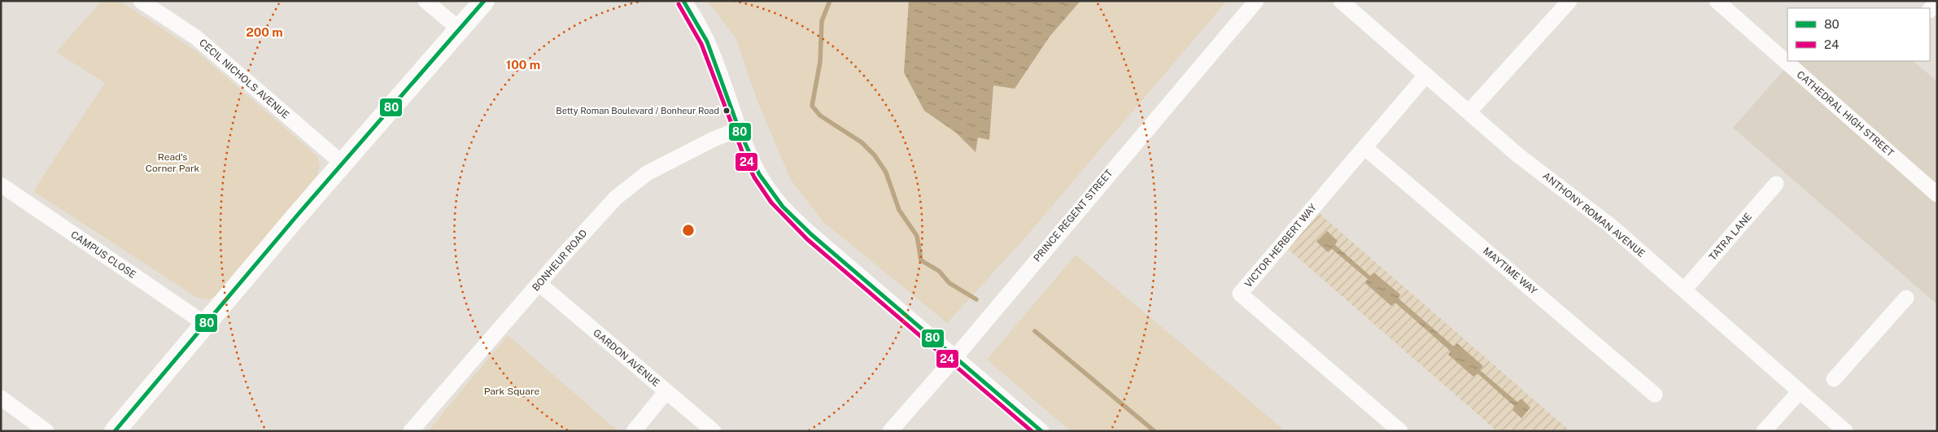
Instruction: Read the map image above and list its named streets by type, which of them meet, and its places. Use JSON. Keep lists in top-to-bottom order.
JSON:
{
  "streets": {
    "street": [
      "CECIL NICHOLS AVENUE",
      "CATHEDRAL HIGH STREET",
      "ANTHONY ROMAN AVENUE",
      "PRINCE REGENT STREET",
      "TATRA LANE",
      "VICTOR HERBERT WAY",
      "CAMPUS CLOSE",
      "BONHEUR ROAD",
      "MAYTIME WAY",
      "GARDON AVENUE"
    ]
  },
  "crossings": [
    ["ANTHONY ROMAN AVENUE", "TATRA LANE"],
    ["ANTHONY ROMAN AVENUE", "VICTOR HERBERT WAY"],
    ["VICTOR HERBERT WAY", "MAYTIME WAY"],
    ["BONHEUR ROAD", "GARDON AVENUE"]
  ],
  "parks": ["Read's Corner Park", "Park Square"],
  "places": ["Betty Roman Boulevard / Bonheur Road"],
  "lines": ["transit line 80", "transit line 24"],
  "legend": ["80", "24"],
  "rings": ["200 m", "100 m"]
}
